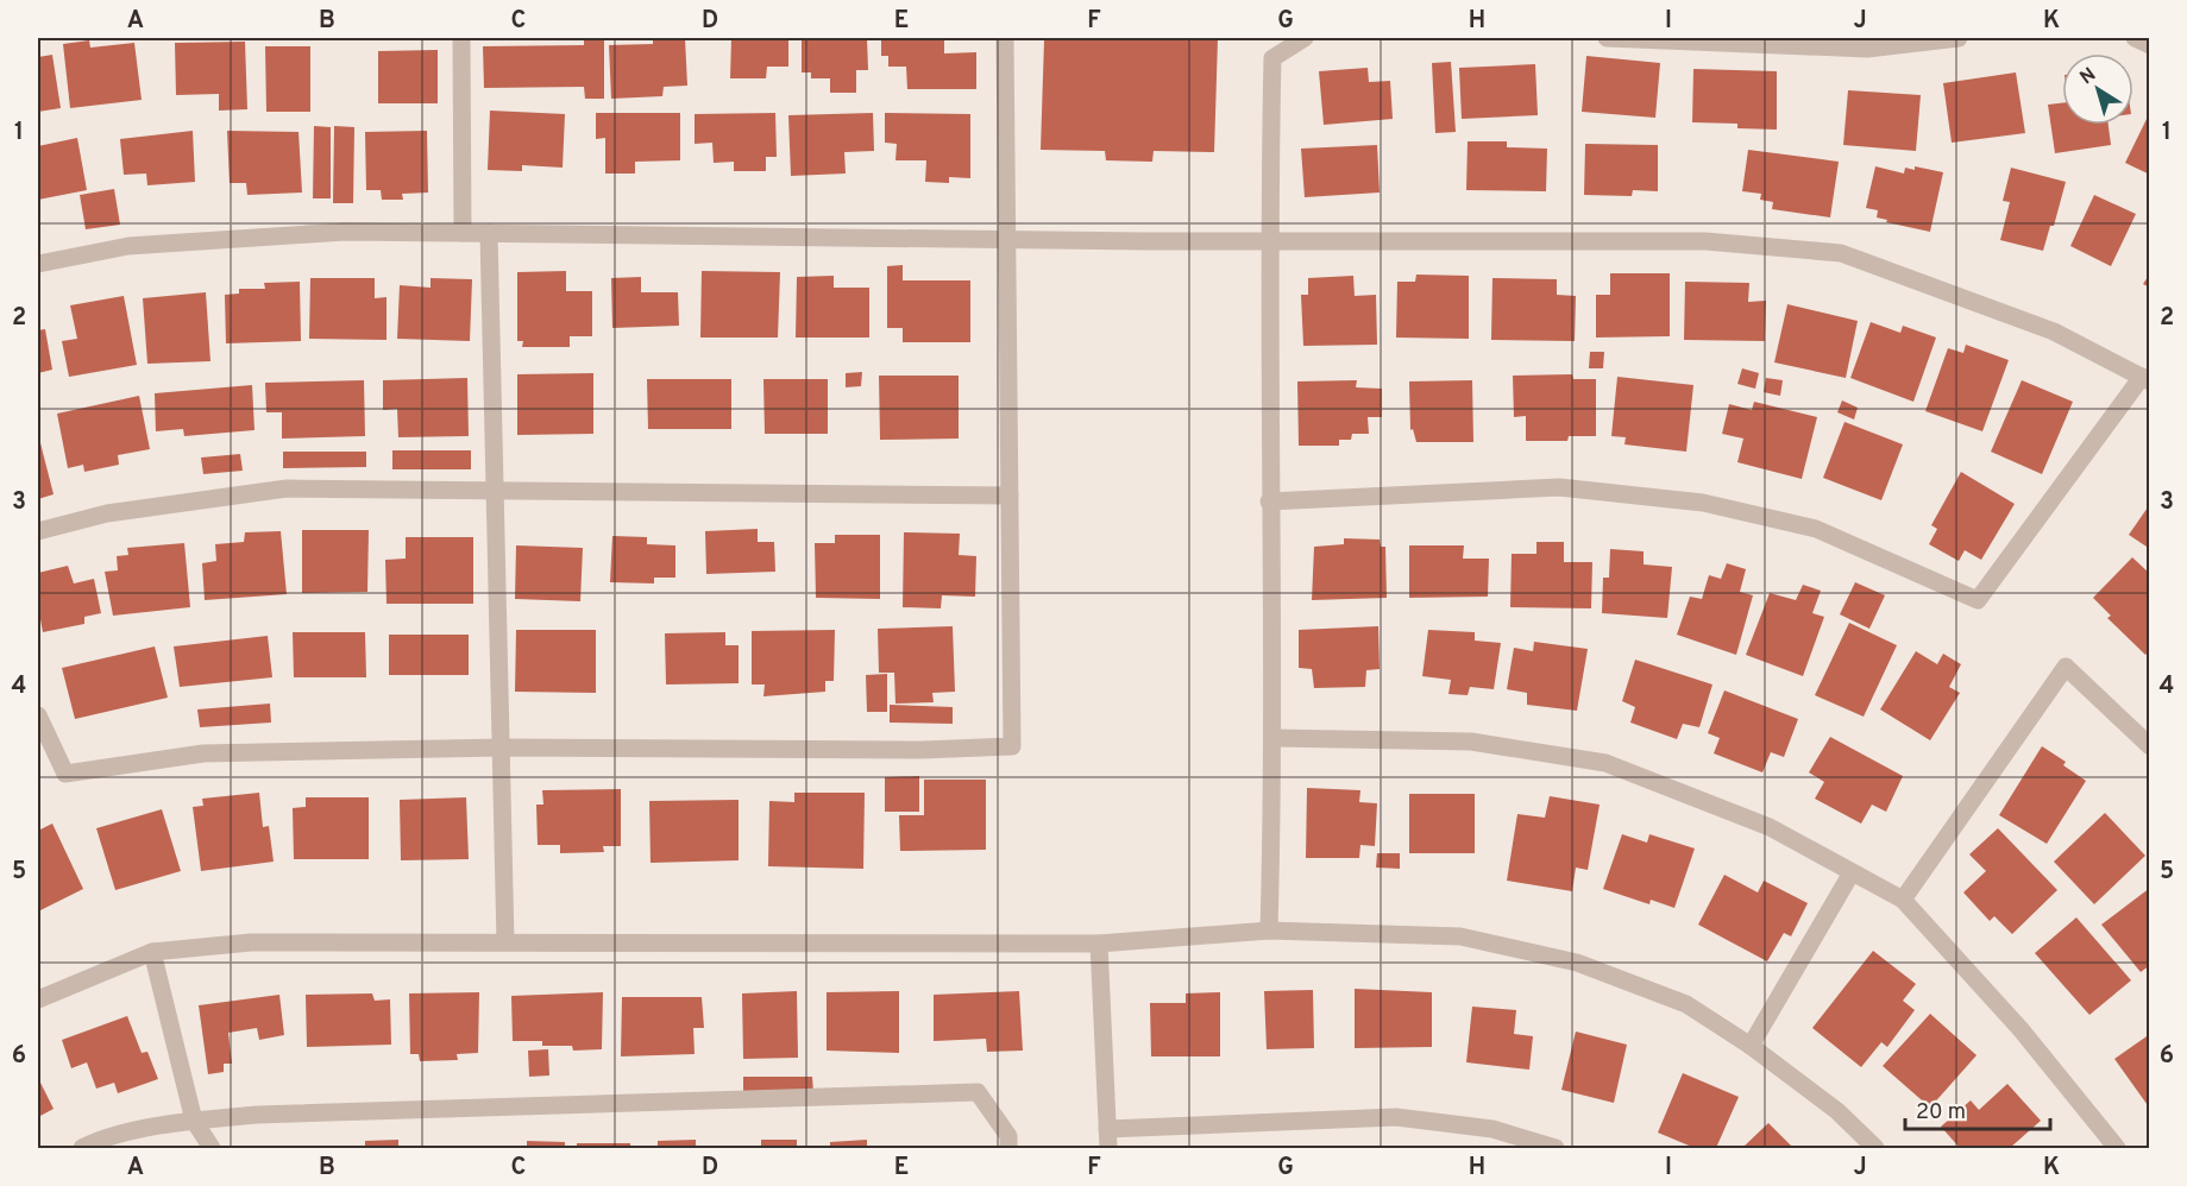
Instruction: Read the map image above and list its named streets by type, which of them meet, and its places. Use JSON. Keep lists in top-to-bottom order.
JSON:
{
  "scale_bar": "20 m",
  "north": "top left",
  "grid": {
    "columns": [
      "A",
      "B",
      "C",
      "D",
      "E",
      "F",
      "G",
      "H",
      "I",
      "J",
      "K"
    ],
    "rows": [
      "1",
      "2",
      "3",
      "4",
      "5",
      "6"
    ]
  }
}
